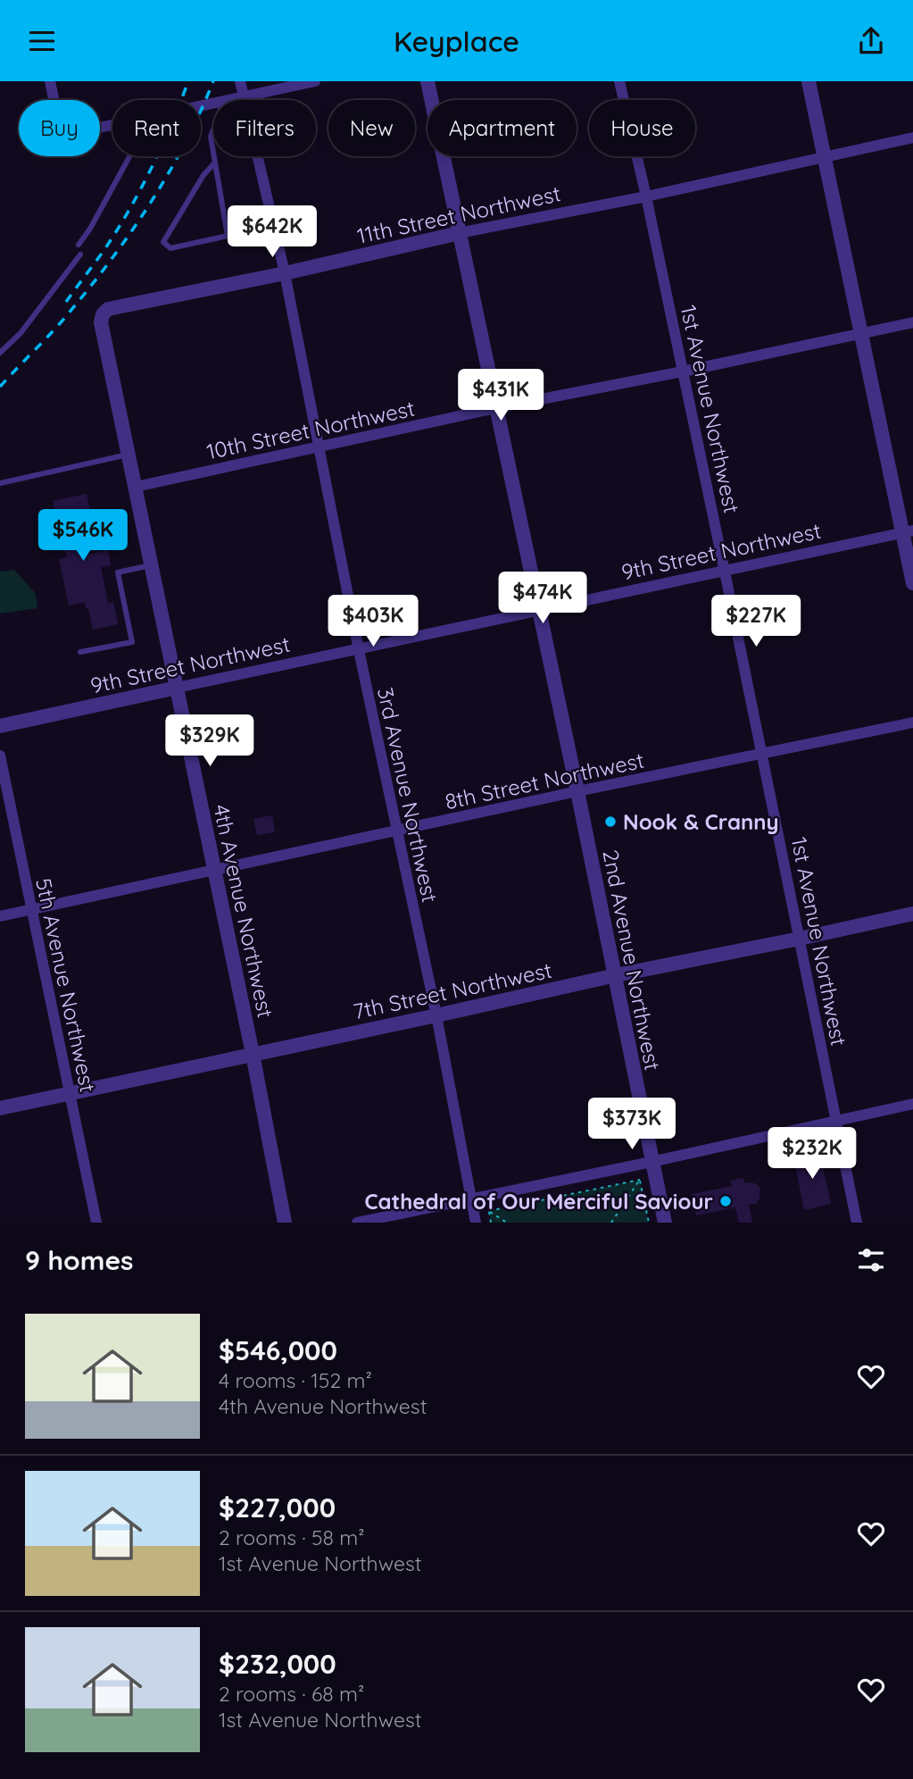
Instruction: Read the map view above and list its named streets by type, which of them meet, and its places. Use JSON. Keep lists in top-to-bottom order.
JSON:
{
  "streets": {
    "street": [
      "11th Street Northwest",
      "1st Avenue Northwest",
      "10th Street Northwest",
      "9th Street Northwest",
      "8th Street Northwest",
      "3rd Avenue Northwest",
      "4th Avenue Northwest",
      "2nd Avenue Northwest",
      "5th Avenue Northwest",
      "7th Street Northwest"
    ]
  },
  "crossings": [
    ["11th Street Northwest", "1st Avenue Northwest"],
    ["11th Street Northwest", "3rd Avenue Northwest"],
    ["11th Street Northwest", "4th Avenue Northwest"],
    ["11th Street Northwest", "2nd Avenue Northwest"],
    ["1st Avenue Northwest", "10th Street Northwest"],
    ["1st Avenue Northwest", "9th Street Northwest"],
    ["1st Avenue Northwest", "8th Street Northwest"],
    ["1st Avenue Northwest", "7th Street Northwest"],
    ["10th Street Northwest", "3rd Avenue Northwest"],
    ["10th Street Northwest", "4th Avenue Northwest"],
    ["10th Street Northwest", "2nd Avenue Northwest"],
    ["9th Street Northwest", "3rd Avenue Northwest"],
    ["9th Street Northwest", "4th Avenue Northwest"],
    ["9th Street Northwest", "2nd Avenue Northwest"],
    ["8th Street Northwest", "3rd Avenue Northwest"],
    ["8th Street Northwest", "4th Avenue Northwest"],
    ["8th Street Northwest", "2nd Avenue Northwest"],
    ["8th Street Northwest", "5th Avenue Northwest"],
    ["3rd Avenue Northwest", "7th Street Northwest"],
    ["4th Avenue Northwest", "7th Street Northwest"],
    ["2nd Avenue Northwest", "7th Street Northwest"],
    ["5th Avenue Northwest", "7th Street Northwest"]
  ],
  "places": ["Nook & Cranny", "Cathedral of Our Merciful Saviour"],
  "page": {
    "header": "Keyplace",
    "chip": [
      "Buy",
      "Rent",
      "Filters",
      "New",
      "Apartment",
      "House"
    ],
    "price": [
      "$642K",
      "$431K",
      "$546K",
      "$474K",
      "$403K",
      "$227K",
      "$329K",
      "$373K",
      "$232K"
    ],
    "heading": "9 homes",
    "list": [
      {
        "name": "$546,000",
        "note": "4 rooms · 152 m² · 4th Avenue Northwest"
      },
      {
        "name": "$227,000",
        "note": "2 rooms · 58 m² · 1st Avenue Northwest"
      },
      {
        "name": "$232,000",
        "note": "2 rooms · 68 m² · 1st Avenue Northwest"
      }
    ]
  }
}
